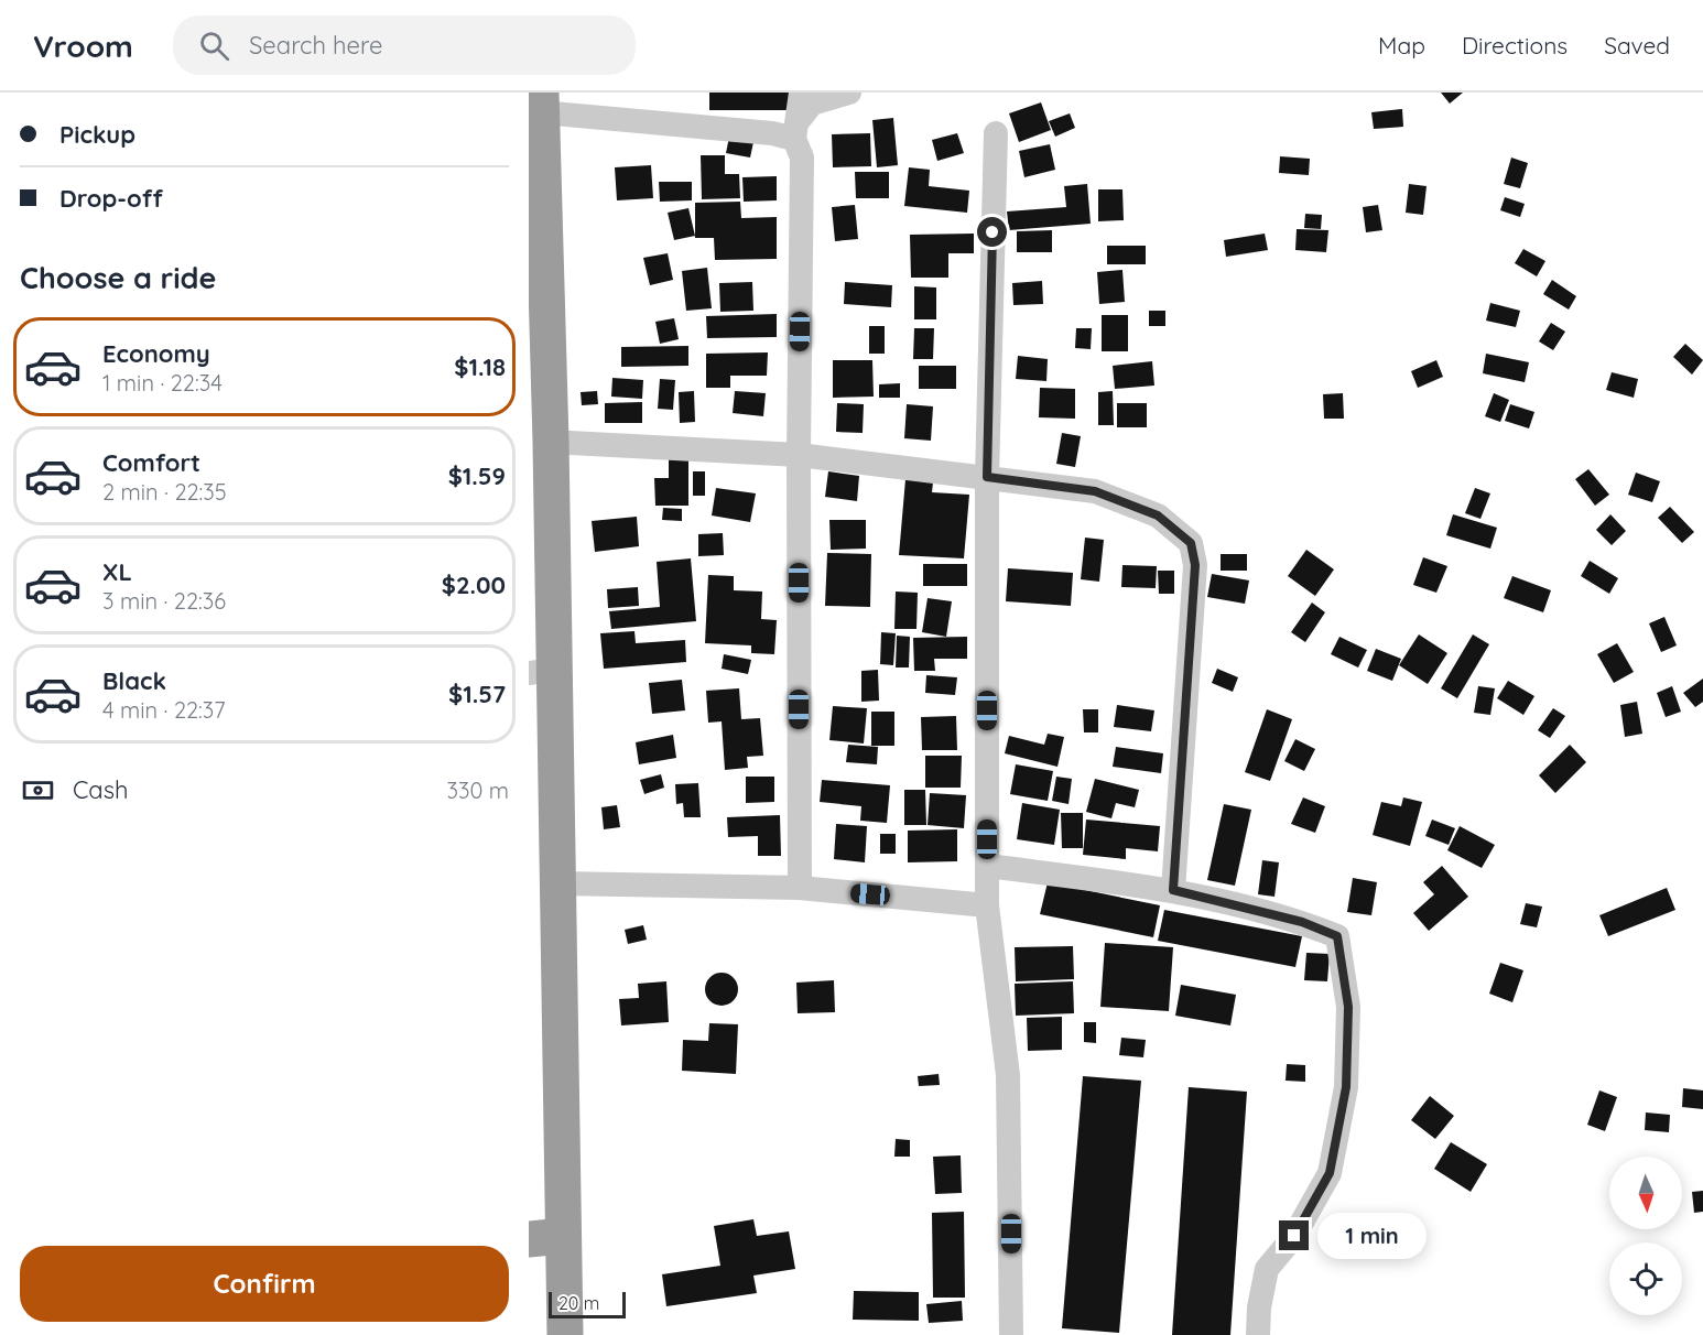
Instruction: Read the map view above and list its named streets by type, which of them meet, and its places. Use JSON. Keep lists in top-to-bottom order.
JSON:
{
  "scale_bar": "20 m",
  "north": "bottom",
  "page": {
    "header": "Vroom",
    "search": "Search here",
    "nav": ["Map", "Directions", "Saved"],
    "banner": ["Pickup", "Drop-off"],
    "heading": "Choose a ride",
    "list": [
      {
        "name": "Economy",
        "note": "1 min · 22:34",
        "value": "$1.18"
      },
      {
        "name": "Comfort",
        "note": "2 min · 22:35",
        "value": "$1.59"
      },
      {
        "name": "XL",
        "note": "3 min · 22:36",
        "value": "$2.00"
      },
      {
        "name": "Black",
        "note": "4 min · 22:37",
        "value": "$1.57"
      }
    ],
    "pay": ["Cash", "330 m"],
    "bubble": "1 min",
    "buttons": "Confirm",
    "scale": "20 m"
  }
}
